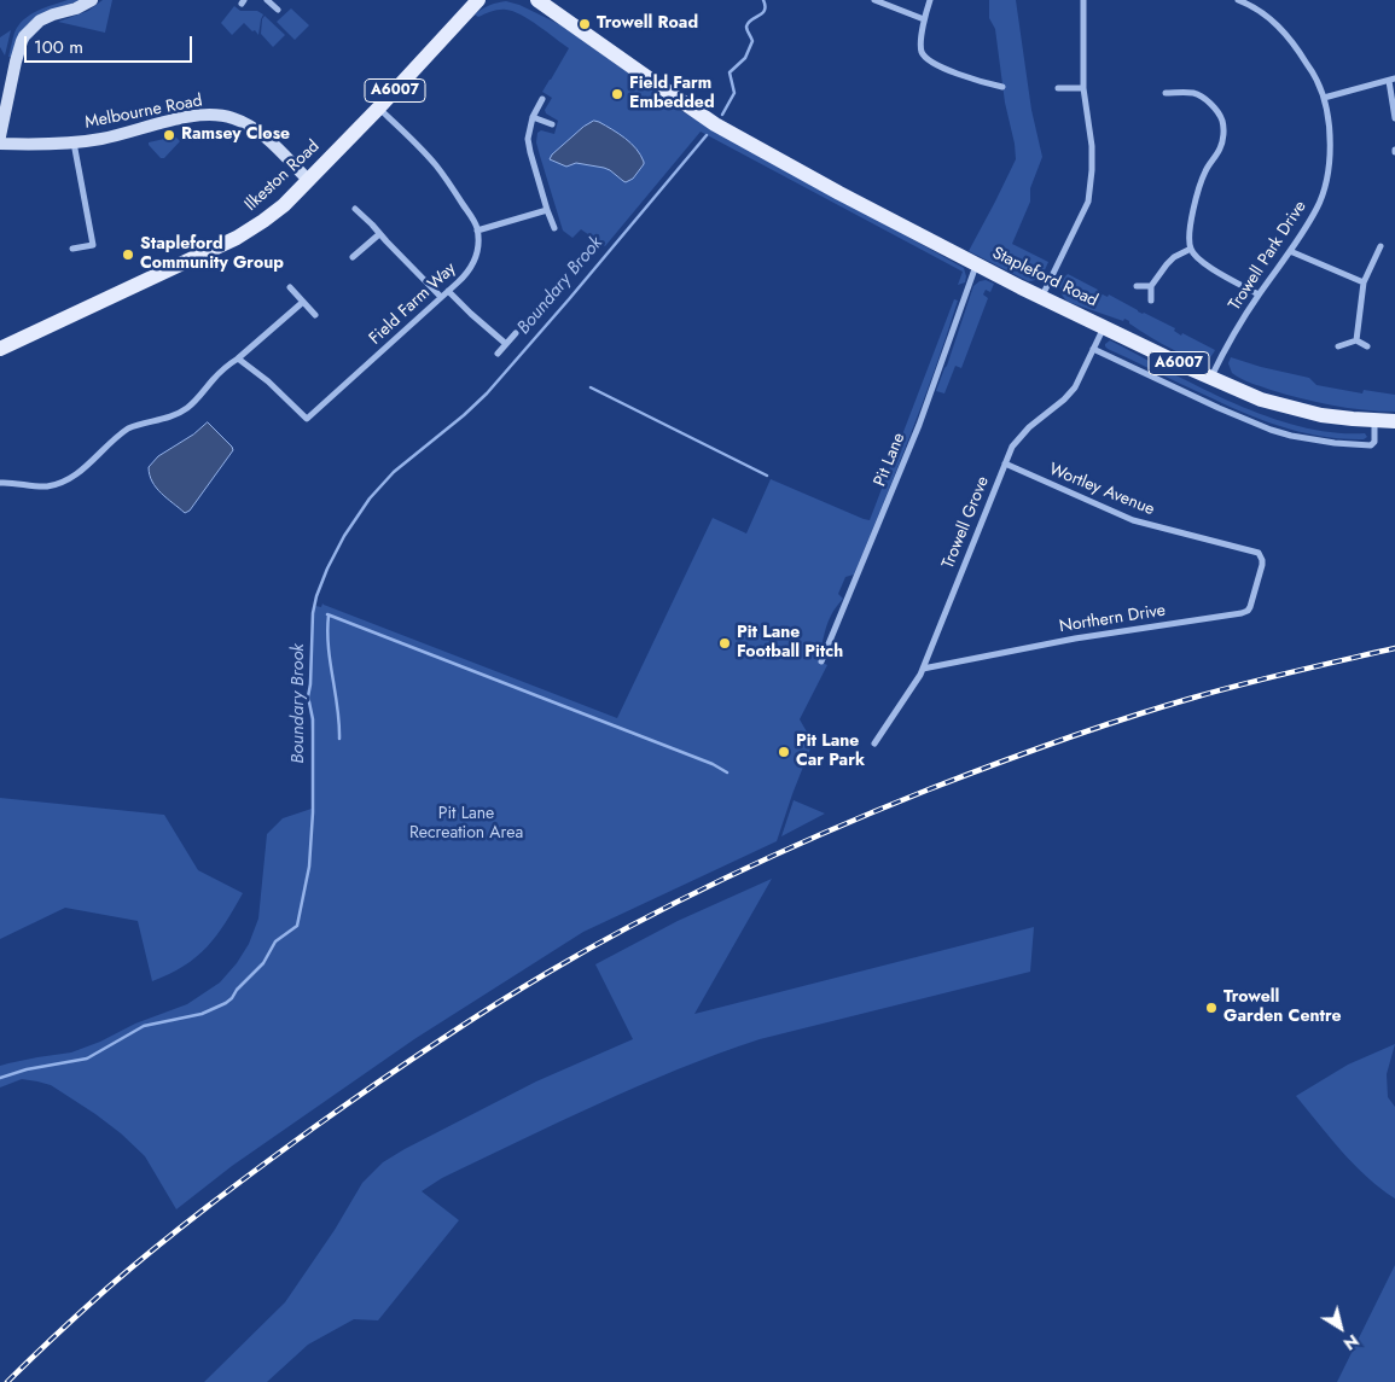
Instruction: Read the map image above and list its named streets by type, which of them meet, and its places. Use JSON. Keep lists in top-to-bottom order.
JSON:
{
  "streets": {
    "main road": ["A6007", "Ilkeston Road", "Stapleford Road"],
    "street": [
      "Melbourne Road",
      "Trowell Park Drive",
      "Field Farm Way",
      "Pit Lane",
      "Wortley Avenue",
      "Trowell Grove",
      "Northern Drive"
    ]
  },
  "crossings": [
    ["Melbourne Road", "Ilkeston Road"],
    ["Trowell Park Drive", "Stapleford Road"],
    ["Stapleford Road", "Pit Lane"],
    ["Stapleford Road", "Trowell Grove"],
    ["Wortley Avenue", "Trowell Grove"],
    ["Wortley Avenue", "Northern Drive"],
    ["Trowell Grove", "Northern Drive"]
  ],
  "water": ["Boundary Brook"],
  "parks": ["Pit Lane Recreation Area"],
  "places": [
    "Trowell Road",
    "Field Farm Embedded",
    "Ramsey Close",
    "Stapleford Community Group",
    "Pit Lane Football Pitch",
    "Pit Lane Car Park",
    "Trowell Garden Centre"
  ],
  "scale_bar": "100 m",
  "north": "bottom right"
}
